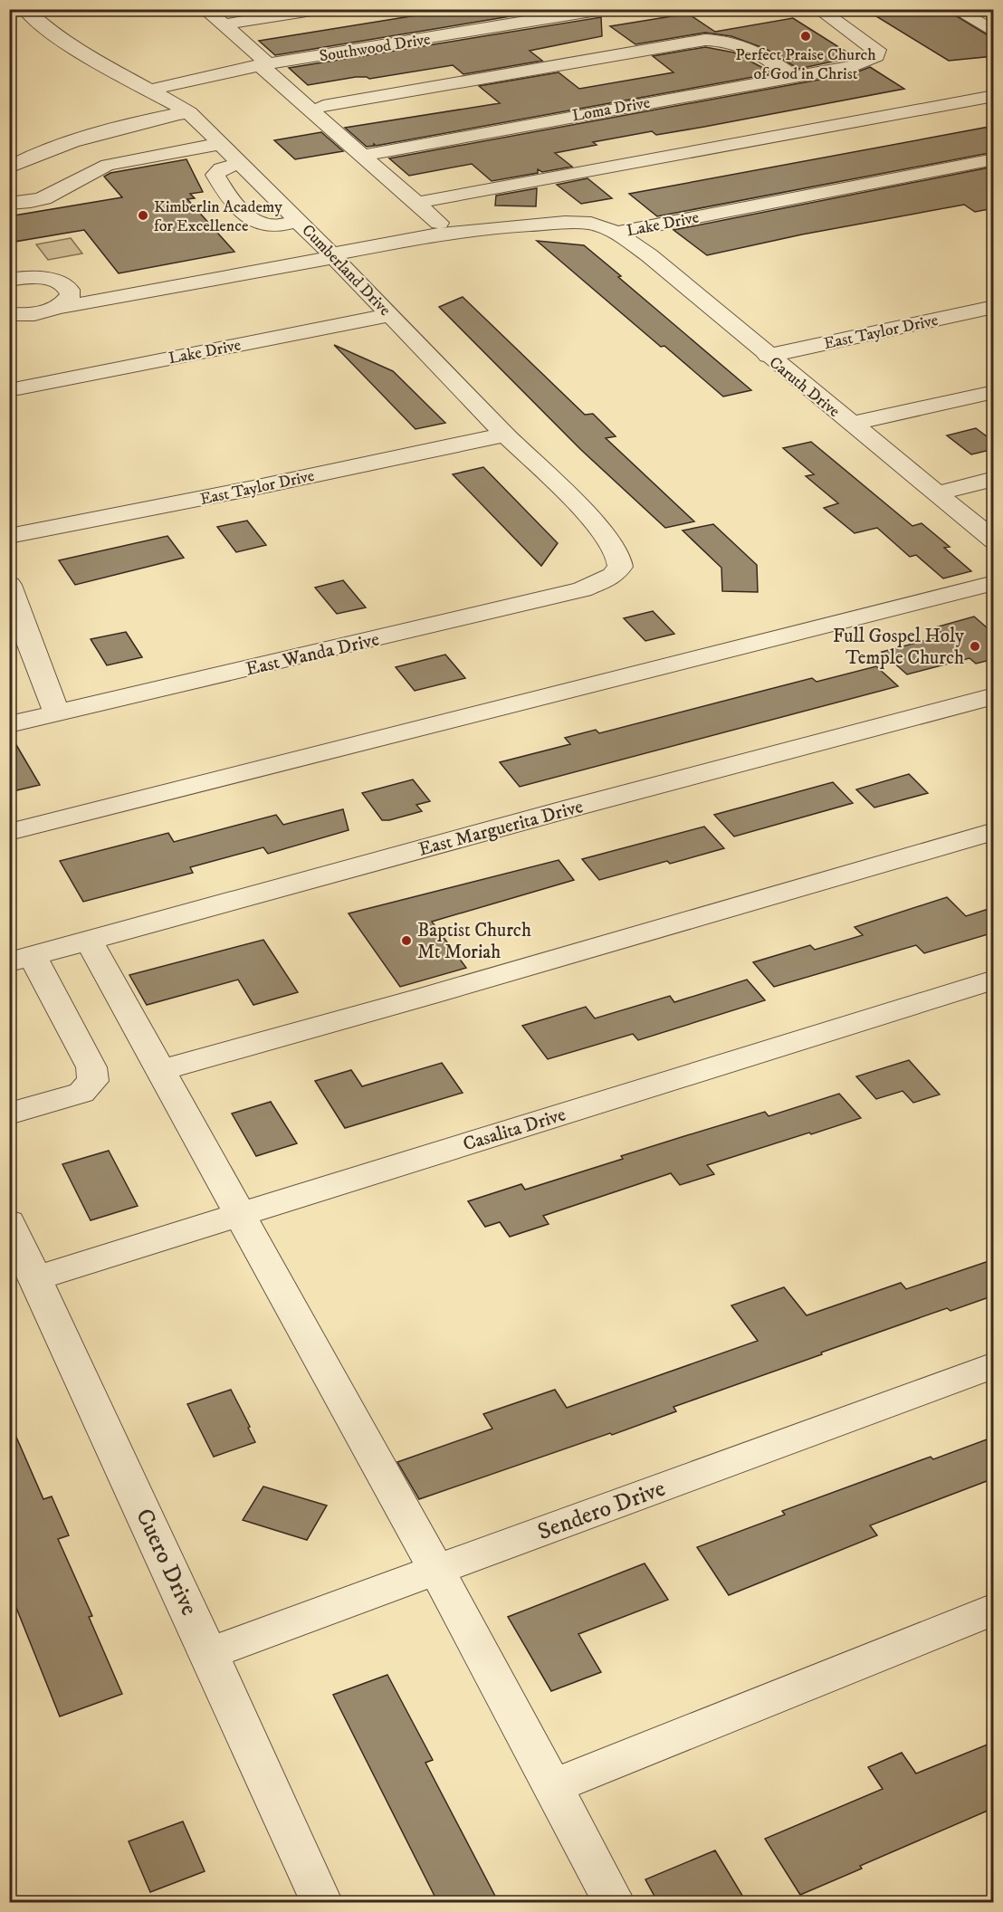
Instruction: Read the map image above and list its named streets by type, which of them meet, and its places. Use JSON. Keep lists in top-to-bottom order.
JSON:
{
  "streets": {
    "street": [
      "Southwood Drive",
      "Loma Drive",
      "Lake Drive",
      "Cumberland Drive",
      "East Taylor Drive",
      "Caruth Drive",
      "East Wanda Drive",
      "East Marguerita Drive",
      "Casalita Drive",
      "Sendero Drive",
      "Cuero Drive"
    ]
  },
  "crossings": [
    ["Southwood Drive", "Cumberland Drive"],
    ["Lake Drive", "Cumberland Drive"],
    ["Lake Drive", "Caruth Drive"],
    ["Cumberland Drive", "East Taylor Drive"],
    ["Cumberland Drive", "East Wanda Drive"],
    ["East Taylor Drive", "Caruth Drive"],
    ["Casalita Drive", "Cuero Drive"],
    ["Sendero Drive", "Cuero Drive"]
  ],
  "places": [
    "Perfect Praise Church of God in Christ",
    "Kimberlin Academy for Excellence",
    "Full Gospel Holy Temple Church",
    "Baptist Church Mt Moriah"
  ]
}
